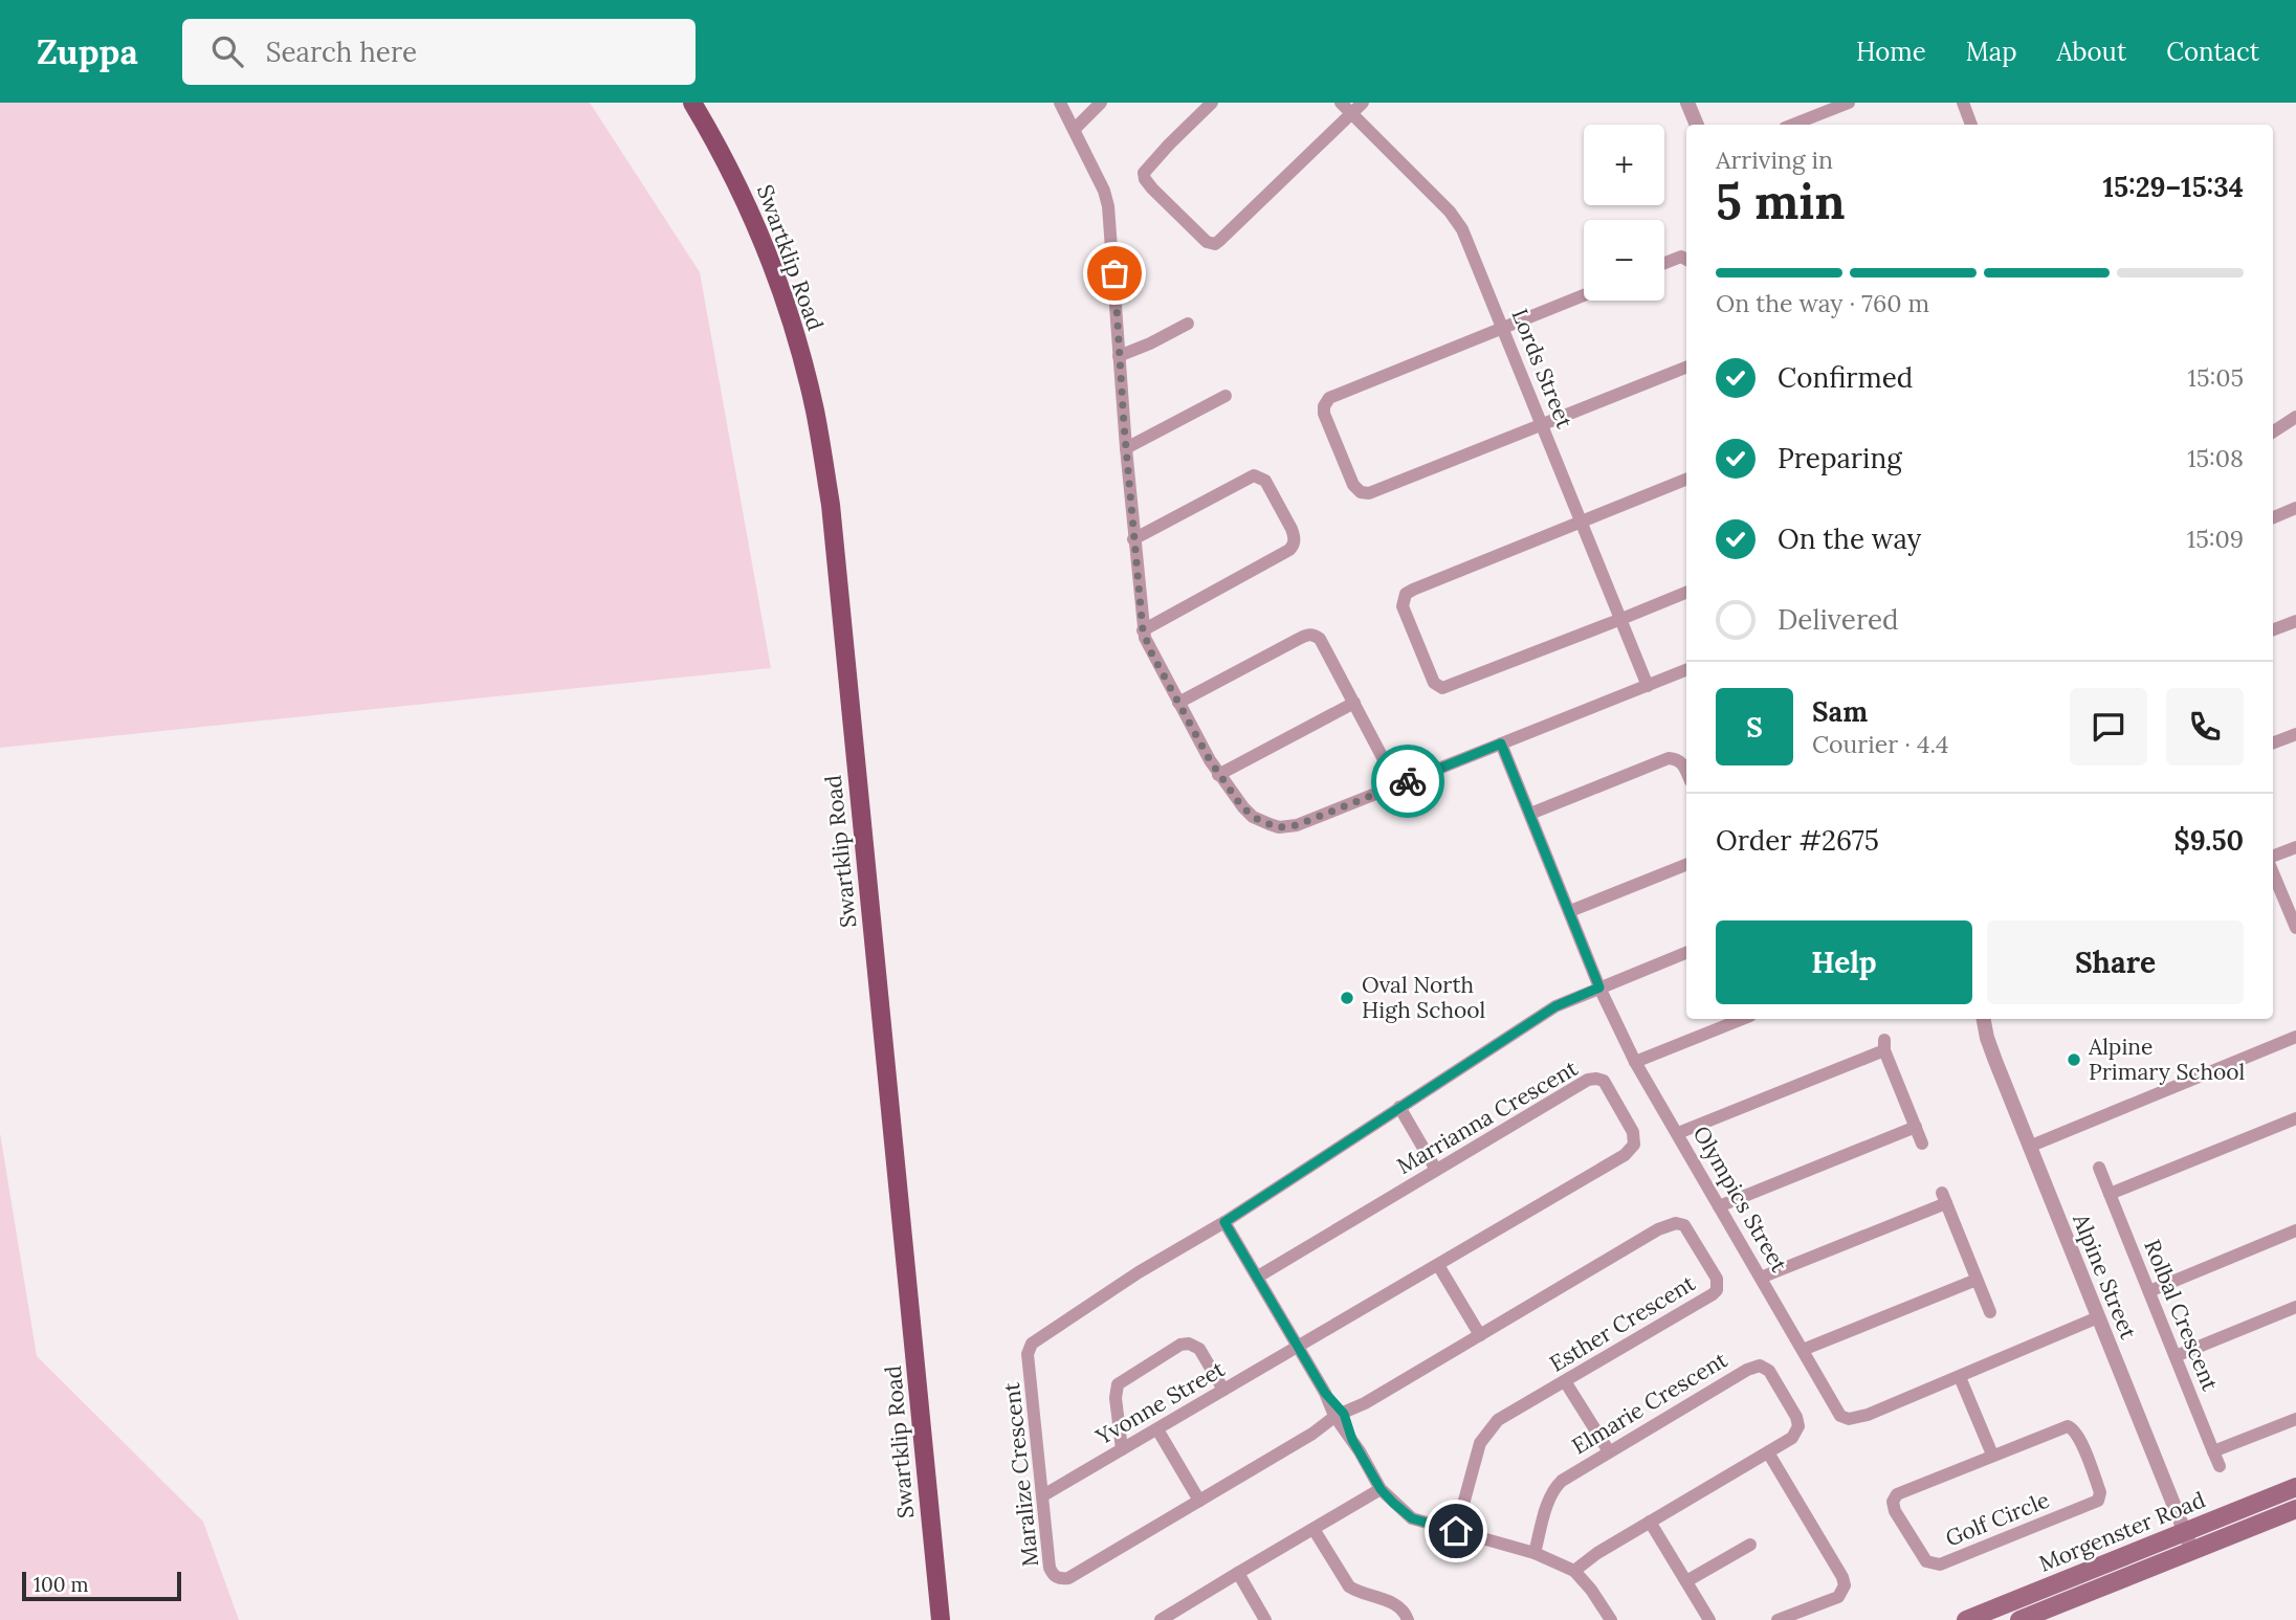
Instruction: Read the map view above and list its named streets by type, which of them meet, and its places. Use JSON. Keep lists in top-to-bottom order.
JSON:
{
  "streets": {
    "main road": ["Swartklip Road", "Morgenster Road"],
    "street": [
      "Lords Street",
      "Marrianna Crescent",
      "Olympics Street",
      "Alpine Street",
      "Rolbal Crescent",
      "Esther Crescent",
      "Yvonne Street",
      "Elmarie Crescent",
      "Maralize Crescent",
      "Golf Circle"
    ]
  },
  "crossings": [
    ["Marrianna Crescent", "Yvonne Street"],
    ["Olympics Street", "Alpine Street"],
    ["Alpine Street", "Morgenster Road"],
    ["Esther Crescent", "Maralize Crescent"],
    ["Yvonne Street", "Maralize Crescent"]
  ],
  "places": ["Oval North High School", "Alpine Primary School"],
  "scale_bar": "100 m",
  "page": {
    "header": "Zuppa",
    "search": "Search here",
    "nav": [
      "Home",
      "Map",
      "About",
      "Contact"
    ],
    "map_buttons": ["+", "−"],
    "heading": ["5 min", "Arriving in", "15:29–15:34"],
    "panel": [
      "Sam",
      "Courier · 4.4",
      "Order #2675",
      "$9.50"
    ],
    "bar": "On the way · 760 m",
    "list": [
      ["Confirmed", "15:05"],
      ["Preparing", "15:08"],
      ["On the way", "15:09"],
      "Delivered"
    ],
    "round": "S",
    "buttons": ["Help", "Share"],
    "scale": "100 m"
  }
}
